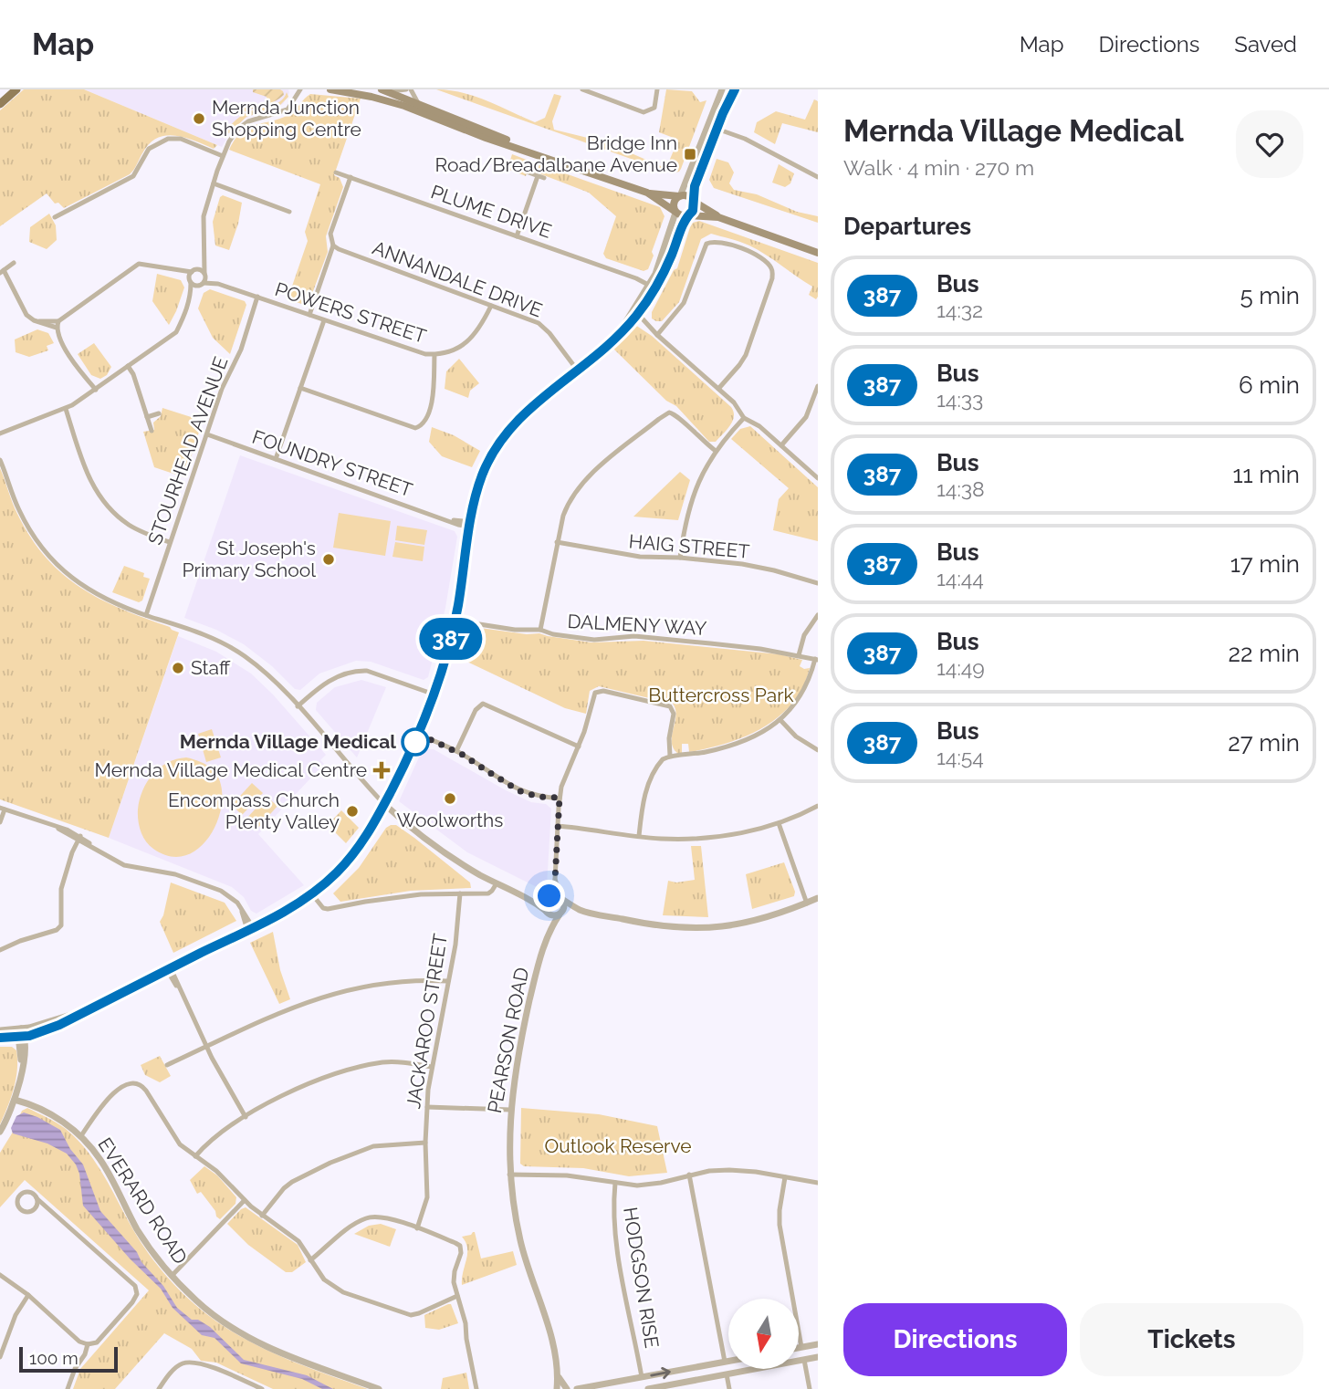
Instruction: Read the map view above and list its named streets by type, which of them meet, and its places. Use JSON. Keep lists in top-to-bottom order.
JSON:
{
  "streets": {
    "street": [
      "PLUME DRIVE",
      "ANNANDALE DRIVE",
      "POWERS STREET",
      "STOURHEAD AVENUE",
      "FOUNDRY STREET",
      "HAIG STREET",
      "DALMENY WAY",
      "JACKAROO STREET",
      "PEARSON ROAD",
      "EVERARD ROAD",
      "HODGSON RISE"
    ]
  },
  "crossings": [
    ["ANNANDALE DRIVE", "POWERS STREET"],
    ["POWERS STREET", "STOURHEAD AVENUE"],
    ["STOURHEAD AVENUE", "FOUNDRY STREET"]
  ],
  "parks": ["Buttercross Park", "Outlook Reserve"],
  "places": {
    "other": [
      "Mernda Junction Shopping Centre",
      "St Joseph's Primary School",
      "Staff",
      "Mernda Village Medical",
      "Woolworths",
      "Encompass Church Plenty Valley"
    ],
    "transit": ["Bridge Inn Road/Breadalbane Avenue"],
    "health": ["Mernda Village Medical Centre"]
  },
  "lines": ["bus line 387"],
  "scale_bar": "100 m",
  "north": "bottom",
  "page": {
    "header": "Map",
    "nav": ["Map", "Directions", "Saved"],
    "on_map": "387",
    "heading": [
      ["Mernda Village Medical", "Walk · 4 min · 270 m"],
      "Departures"
    ],
    "list": [
      {
        "mark": "387",
        "name": "Bus",
        "note": "14:32",
        "value": "5 min"
      },
      {
        "mark": "387",
        "name": "Bus",
        "note": "14:33",
        "value": "6 min"
      },
      {
        "mark": "387",
        "name": "Bus",
        "note": "14:38",
        "value": "11 min"
      },
      {
        "mark": "387",
        "name": "Bus",
        "note": "14:44",
        "value": "17 min"
      },
      {
        "mark": "387",
        "name": "Bus",
        "note": "14:49",
        "value": "22 min"
      },
      {
        "mark": "387",
        "name": "Bus",
        "note": "14:54",
        "value": "27 min"
      }
    ],
    "buttons": ["Directions", "Tickets"],
    "scale": "100 m"
  }
}
